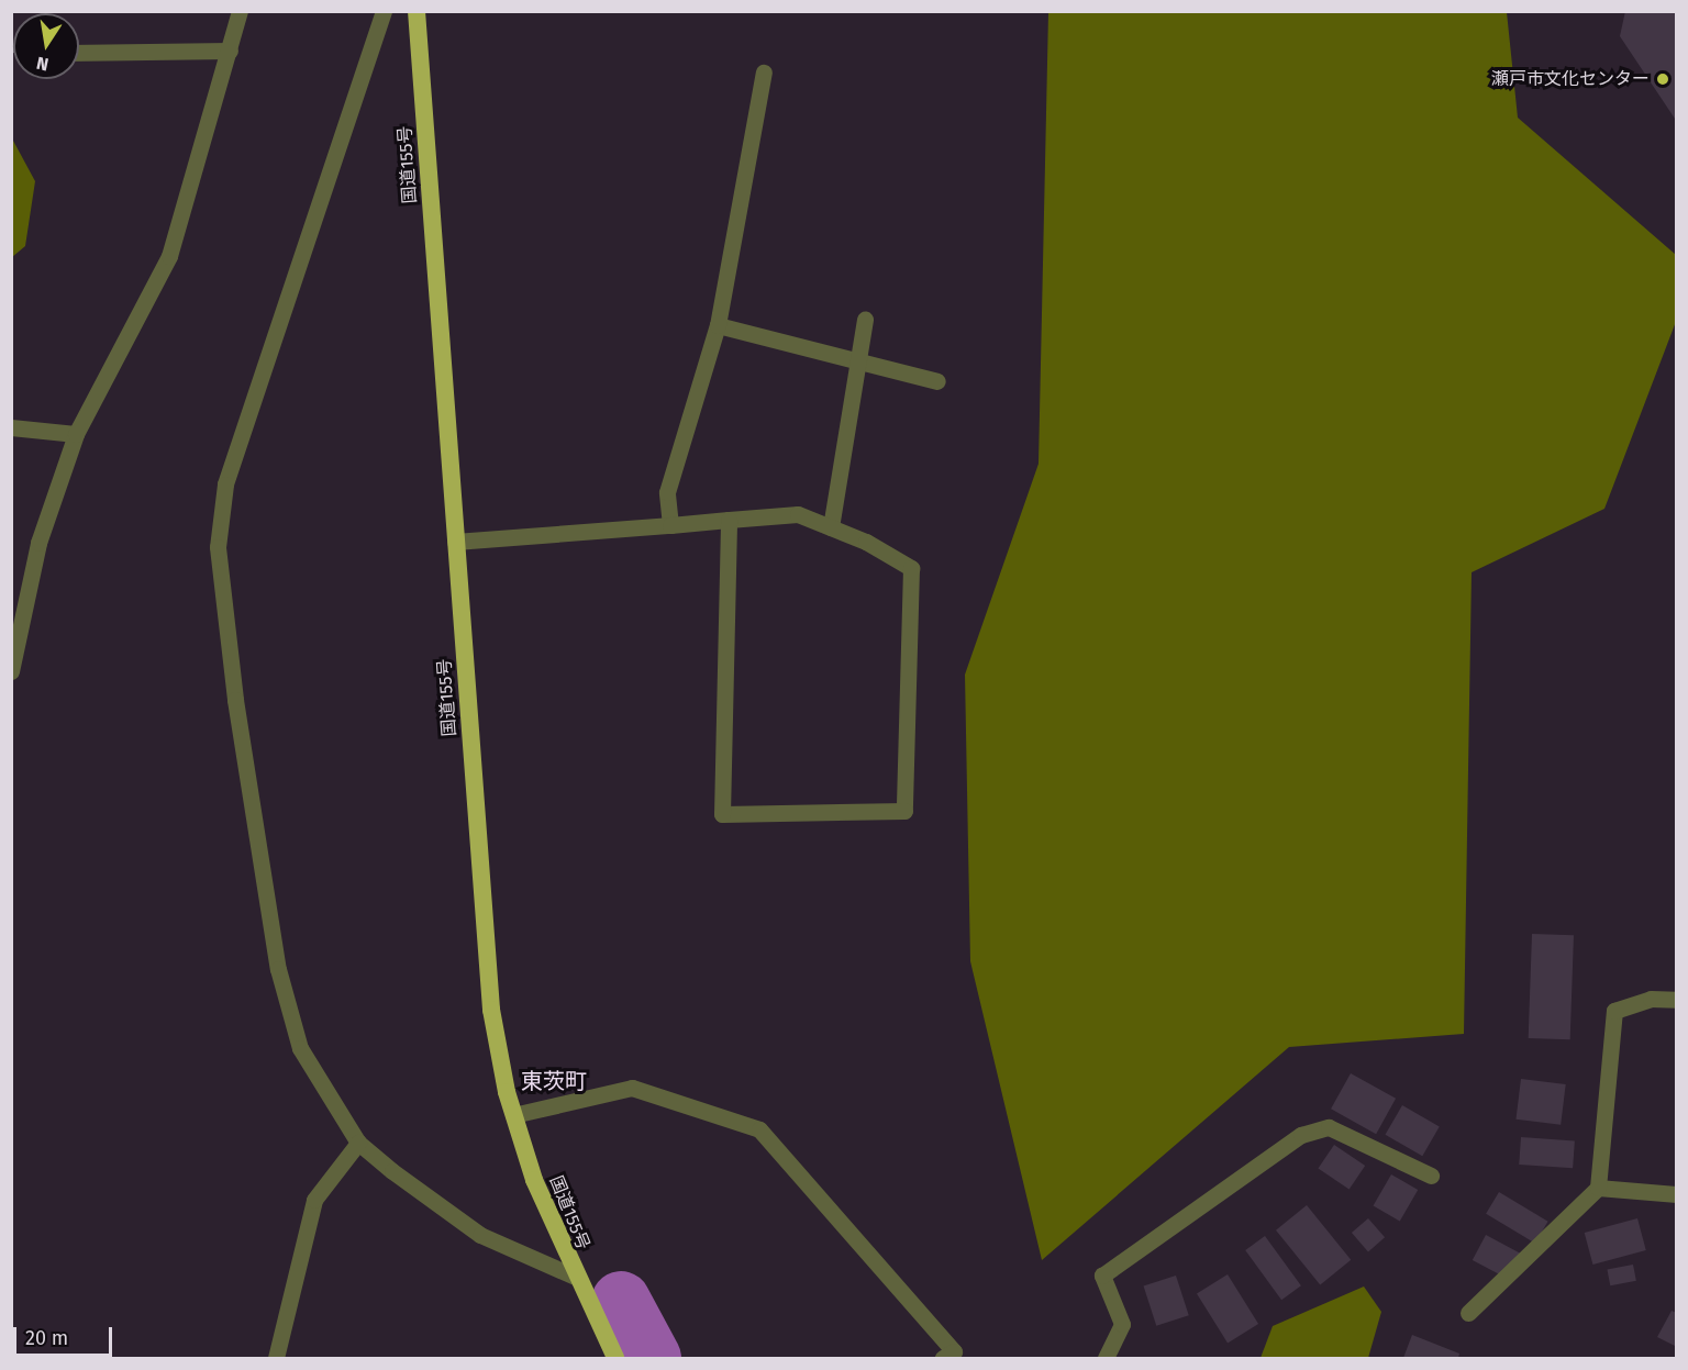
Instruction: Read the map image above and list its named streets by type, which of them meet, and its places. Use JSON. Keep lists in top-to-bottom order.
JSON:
{
  "streets": {
    "highway": ["国道155号"]
  },
  "districts": ["東茨町"],
  "places": ["瀬戸市文化センター"],
  "scale_bar": "20 m",
  "north": "bottom"
}
